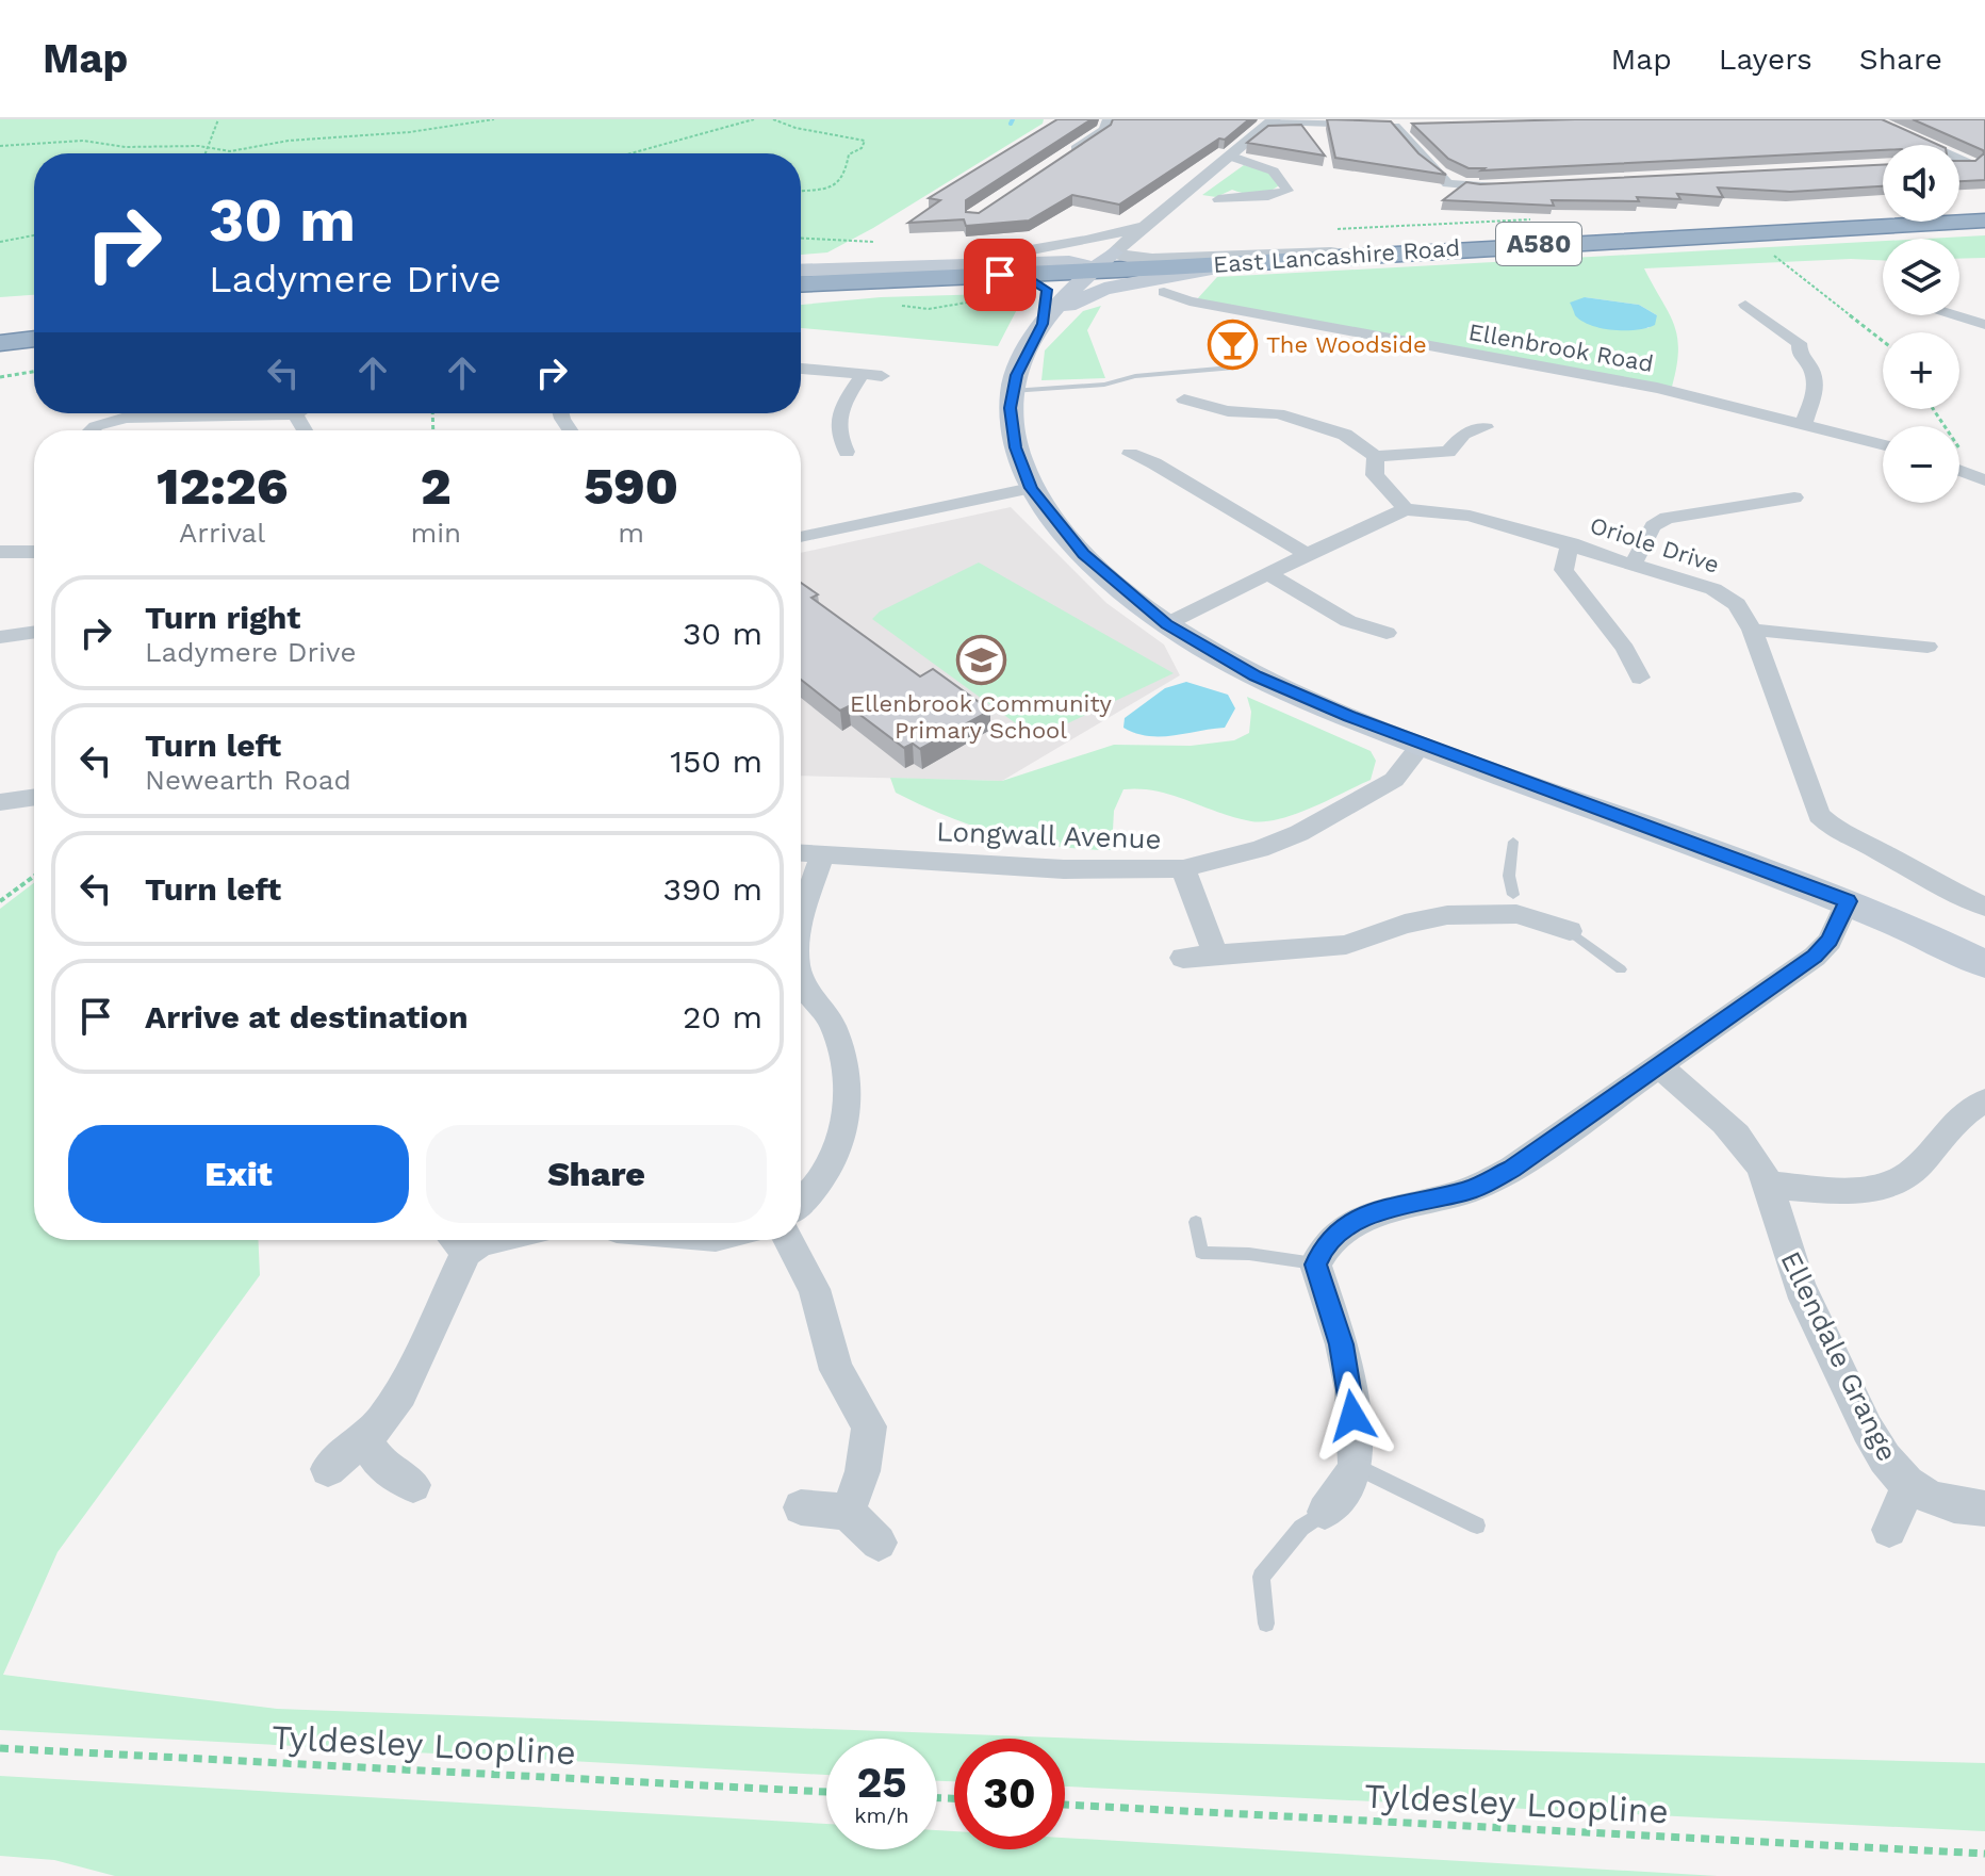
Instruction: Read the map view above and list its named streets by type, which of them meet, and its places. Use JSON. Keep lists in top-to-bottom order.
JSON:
{
  "streets": {
    "highway": ["A580", "East Lancashire Road"],
    "street": [
      "Ellenbrook Road",
      "Oriole Drive",
      "Longwall Avenue",
      "Ellendale Grange"
    ],
    "path": ["Tyldesley Loopline"]
  },
  "places": {
    "bar": ["The Woodside"],
    "school or university": ["Ellenbrook Community Primary School"]
  },
  "page": {
    "header": "Map",
    "nav": ["Map", "Layers", "Share"],
    "map_buttons": ["+", "−"],
    "turn": ["30 m", "Ladymere Drive"],
    "eta": [
      "12:26",
      "Arrival",
      "2",
      "min",
      "590",
      "m"
    ],
    "list": [
      {
        "name": "Turn right",
        "note": "Ladymere Drive",
        "value": "30 m"
      },
      {
        "name": "Turn left",
        "note": "Newearth Road",
        "value": "150 m"
      },
      {
        "name": "Turn left",
        "value": "390 m"
      },
      {
        "name": "Arrive at destination",
        "value": "20 m"
      }
    ],
    "buttons": ["Exit", "Share"],
    "speed": "25 km/h",
    "limit": "30"
  }
}
